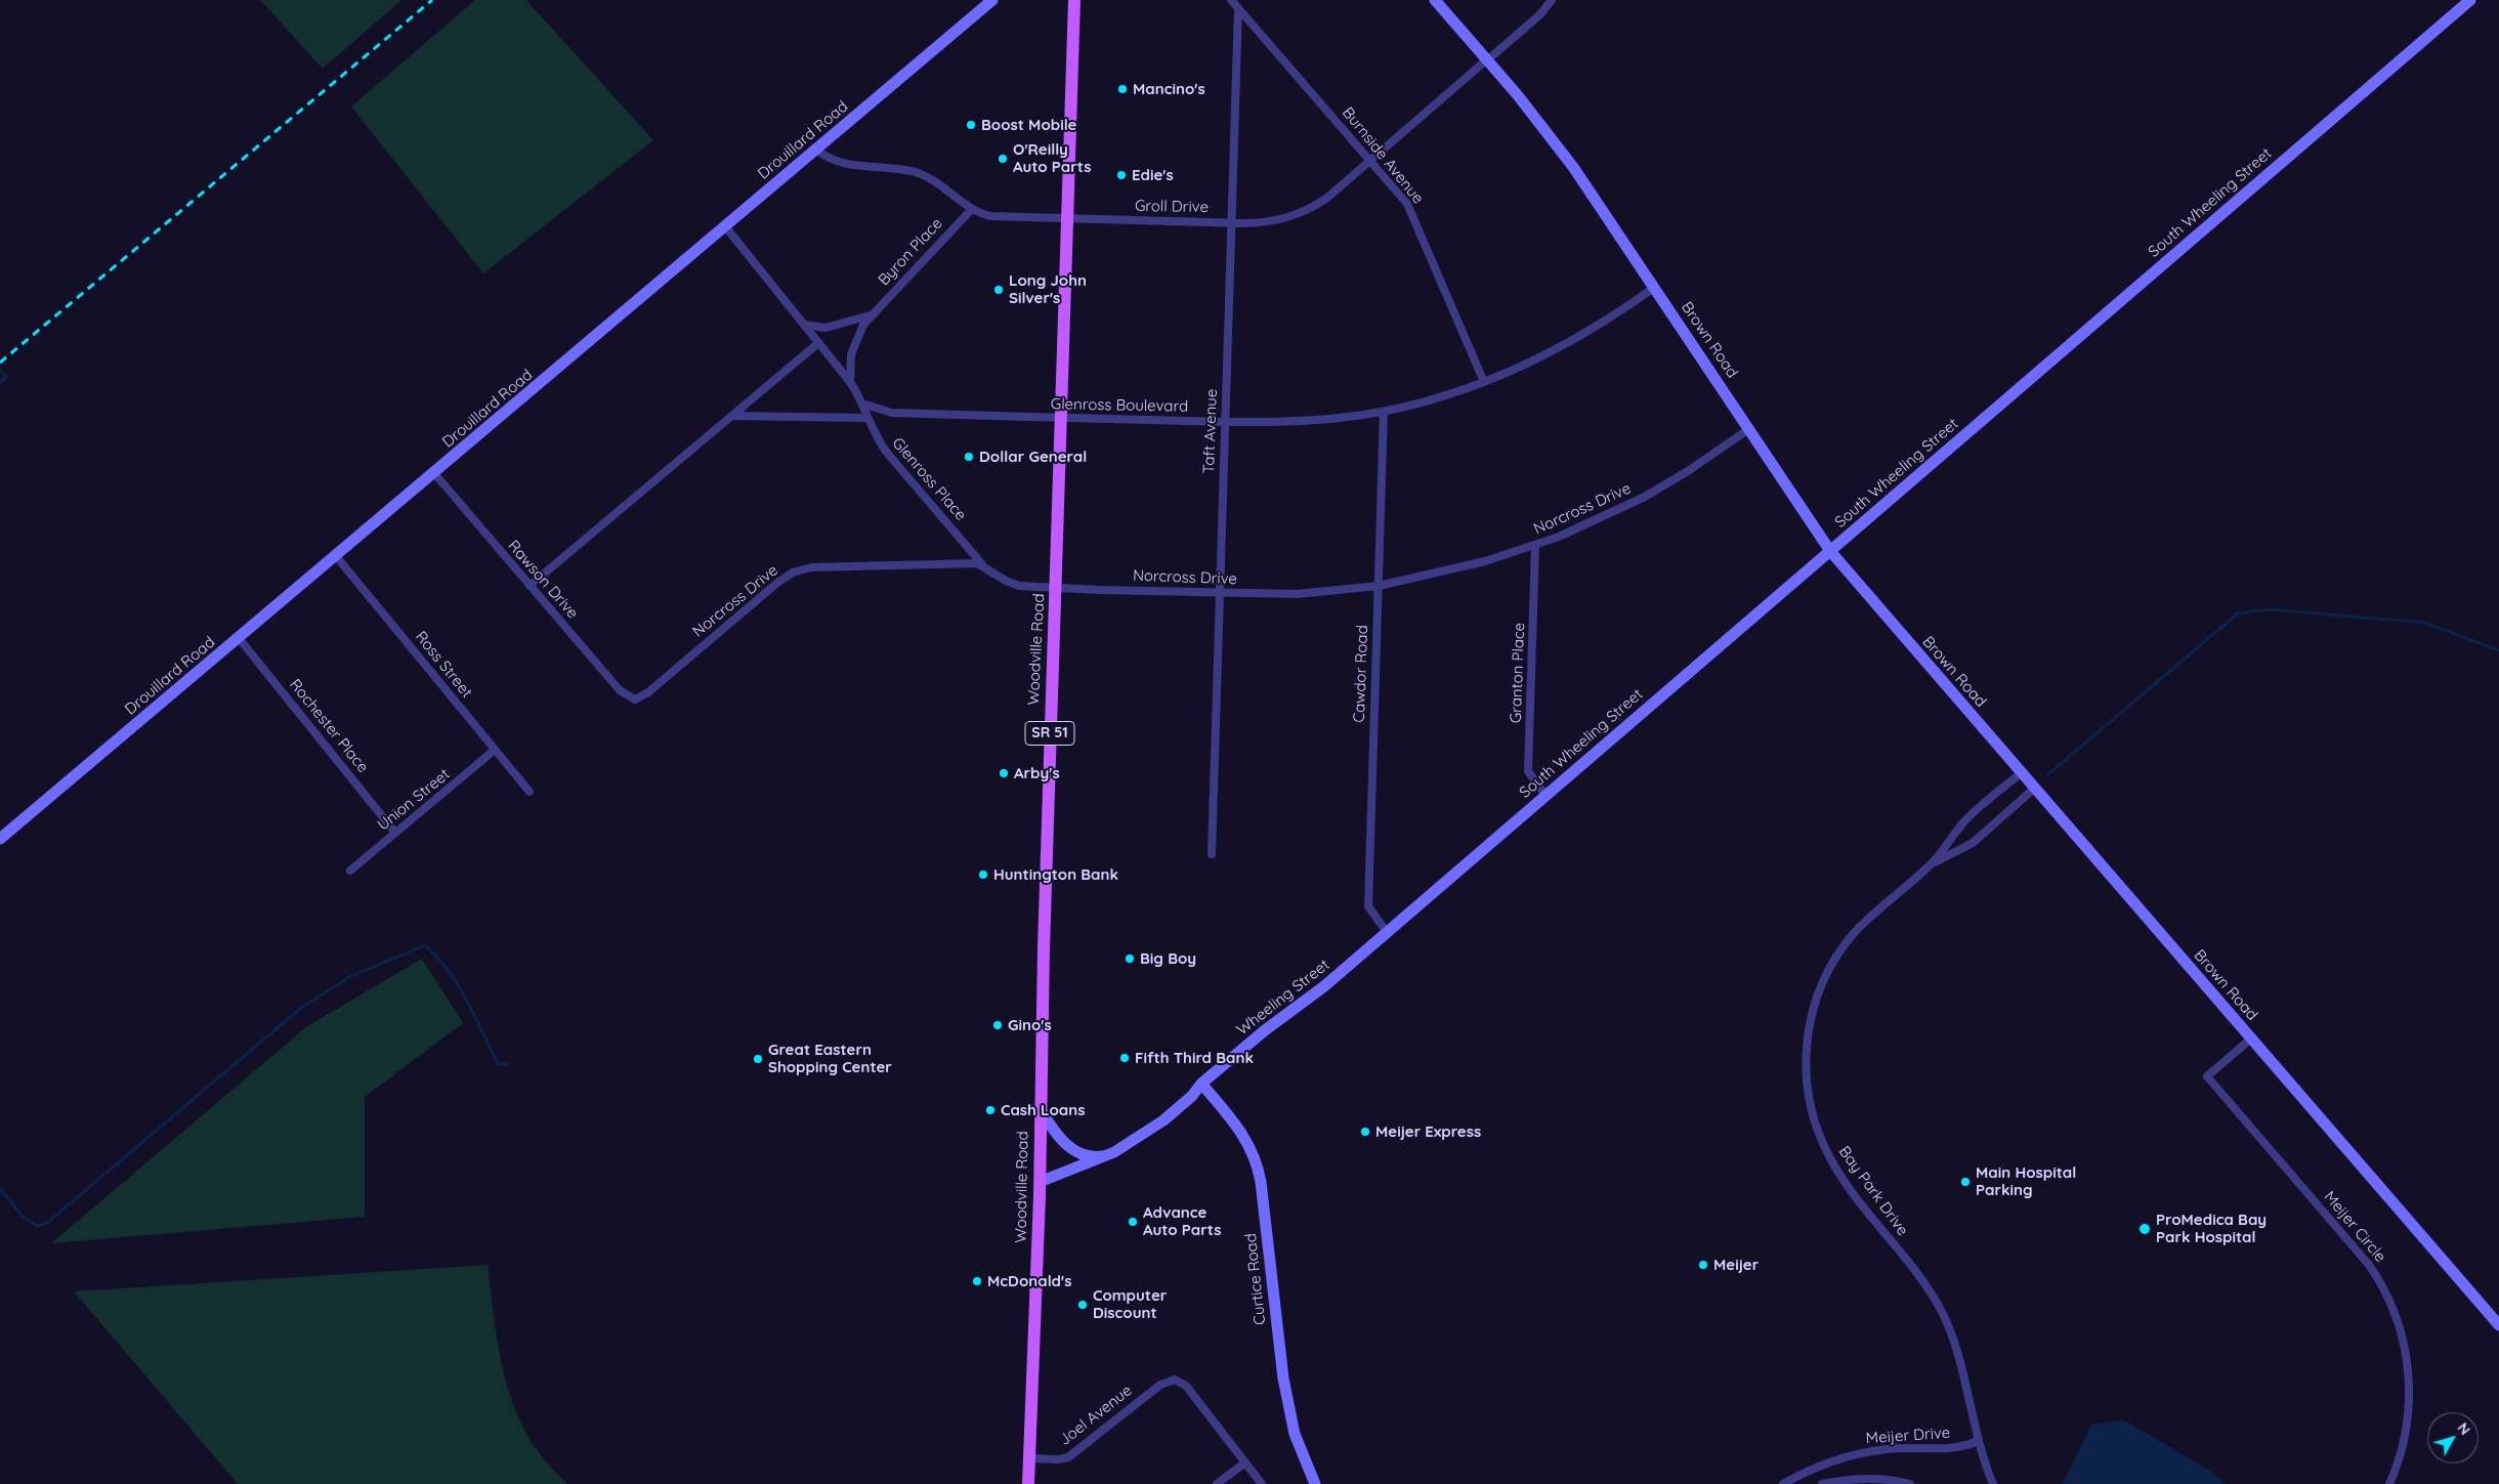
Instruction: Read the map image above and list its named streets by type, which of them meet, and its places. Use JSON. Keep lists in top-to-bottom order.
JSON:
{
  "streets": {
    "main road": ["Woodville Road", "SR 51"],
    "street": [
      "Drouillard Road",
      "Burnside Avenue",
      "South Wheeling Street",
      "Groll Drive",
      "Byron Place",
      "Brown Road",
      "Glenross Boulevard",
      "Taft Avenue",
      "Glenross Place",
      "Norcross Drive",
      "Rawson Drive",
      "Ross Street",
      "Granton Place",
      "Cawdor Road",
      "Rochester Place",
      "Union Street",
      "Wheeling Street",
      "Bay Park Drive",
      "Meijer Circle",
      "Curtice Road",
      "Joel Avenue",
      "Meijer Drive"
    ]
  },
  "crossings": [
    ["Drouillard Road", "Groll Drive"],
    ["Drouillard Road", "Rawson Drive"],
    ["Drouillard Road", "Ross Street"],
    ["Drouillard Road", "Rochester Place"],
    ["Burnside Avenue", "Groll Drive"],
    ["Burnside Avenue", "Glenross Boulevard"],
    ["Burnside Avenue", "Taft Avenue"],
    ["South Wheeling Street", "Brown Road"],
    ["South Wheeling Street", "Granton Place"],
    ["South Wheeling Street", "Cawdor Road"],
    ["South Wheeling Street", "Wheeling Street"],
    ["Groll Drive", "Byron Place"],
    ["Groll Drive", "Brown Road"],
    ["Groll Drive", "Taft Avenue"],
    ["Groll Drive", "Woodville Road"],
    ["Brown Road", "Glenross Boulevard"],
    ["Brown Road", "Norcross Drive"],
    ["Brown Road", "Bay Park Drive"],
    ["Brown Road", "Meijer Circle"],
    ["Glenross Boulevard", "Taft Avenue"],
    ["Glenross Boulevard", "Woodville Road"],
    ["Glenross Boulevard", "Cawdor Road"],
    ["Taft Avenue", "Norcross Drive"],
    ["Glenross Place", "Norcross Drive"],
    ["Norcross Drive", "Rawson Drive"],
    ["Norcross Drive", "Woodville Road"],
    ["Norcross Drive", "Granton Place"],
    ["Norcross Drive", "Cawdor Road"],
    ["Woodville Road", "Wheeling Street"],
    ["Woodville Road", "Joel Avenue"],
    ["Ross Street", "Union Street"],
    ["Rochester Place", "Union Street"],
    ["Wheeling Street", "Curtice Road"],
    ["Bay Park Drive", "Meijer Drive"]
  ],
  "places": [
    "Mancino's",
    "Boost Mobile",
    "O'Reilly Auto Parts",
    "Edie's",
    "Long John Silver's",
    "Dollar General",
    "Arby's",
    "Huntington Bank",
    "Big Boy",
    "Gino's",
    "Fifth Third Bank",
    "Great Eastern Shopping Center",
    "Cash Loans",
    "Meijer Express",
    "Main Hospital Parking",
    "Advance Auto Parts",
    "ProMedica Bay Park Hospital",
    "Meijer",
    "McDonald's",
    "Computer Discount"
  ],
  "north": "top right"
}
